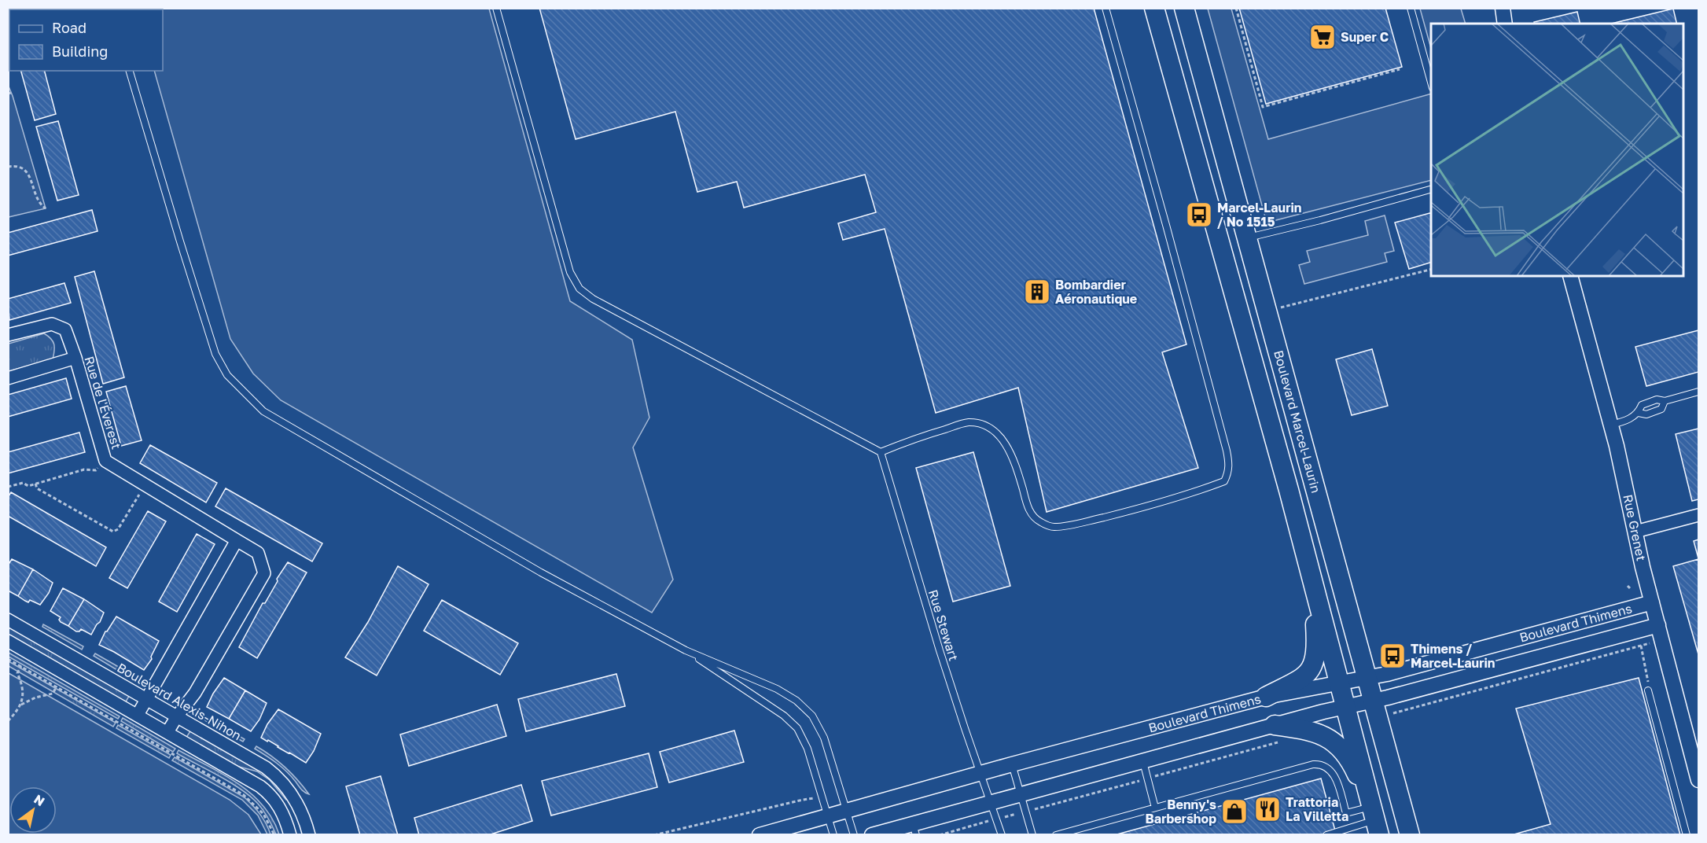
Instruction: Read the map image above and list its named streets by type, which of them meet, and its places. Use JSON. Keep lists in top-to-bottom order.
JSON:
{
  "streets": {
    "main road": ["Boulevard Marcel-Laurin"],
    "street": [
      "Rue de l'Éverest",
      "Rue Grenet",
      "Boulevard Thimens",
      "Boulevard Alexis-Nihon"
    ],
    "lane": ["Rue Stewart"]
  },
  "crossings": [
    ["Rue de l'Éverest", "Boulevard Alexis-Nihon"],
    ["Boulevard Marcel-Laurin", "Boulevard Thimens"],
    ["Rue Grenet", "Boulevard Thimens"],
    ["Boulevard Thimens", "Rue Stewart"]
  ],
  "places": {
    "supermarket": ["Super C"],
    "bus stop": ["Marcel-Laurin / No 1515", "Thimens / Marcel-Laurin"],
    "building": ["Bombardier Aéronautique"],
    "restaurant": ["Trattoria La Villetta"],
    "shop": ["Benny's Barbershop"]
  },
  "legend": ["Road", "Building"],
  "north": "top right"
}
